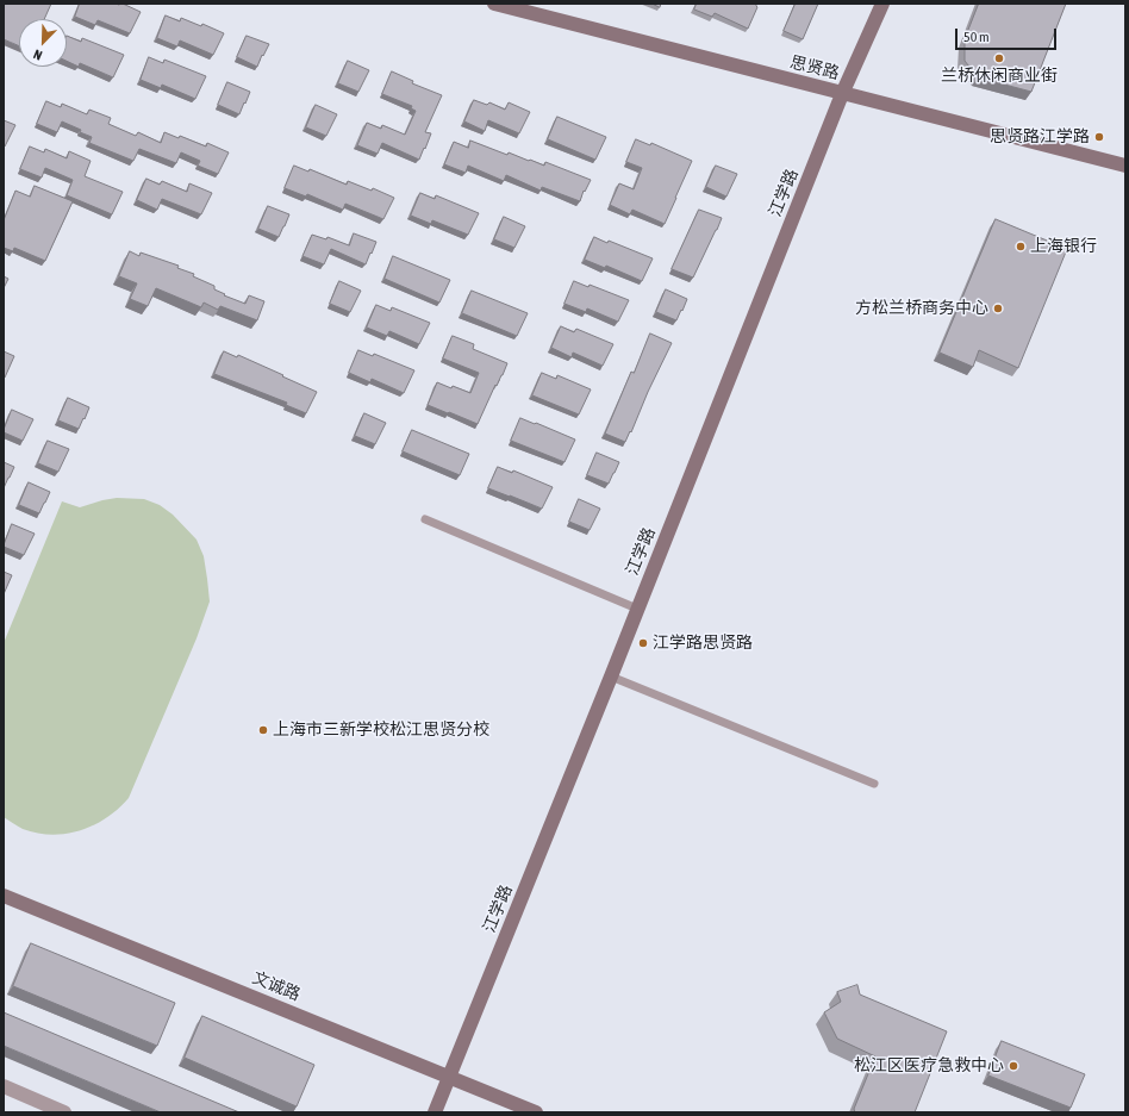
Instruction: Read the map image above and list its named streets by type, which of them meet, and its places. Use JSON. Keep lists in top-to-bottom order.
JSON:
{
  "streets": {
    "main road": ["思贤路", "江学路", "文诚路"]
  },
  "crossings": [
    ["思贤路", "江学路"],
    ["江学路", "文诚路"]
  ],
  "places": [
    "兰桥休闲商业街",
    "思贤路江学路",
    "上海银行",
    "方松兰桥商务中心",
    "江学路思贤路",
    "上海市三新学校松江思贤分校",
    "松江区医疗急救中心"
  ],
  "scale_bar": "50 m",
  "north": "bottom left"
}
